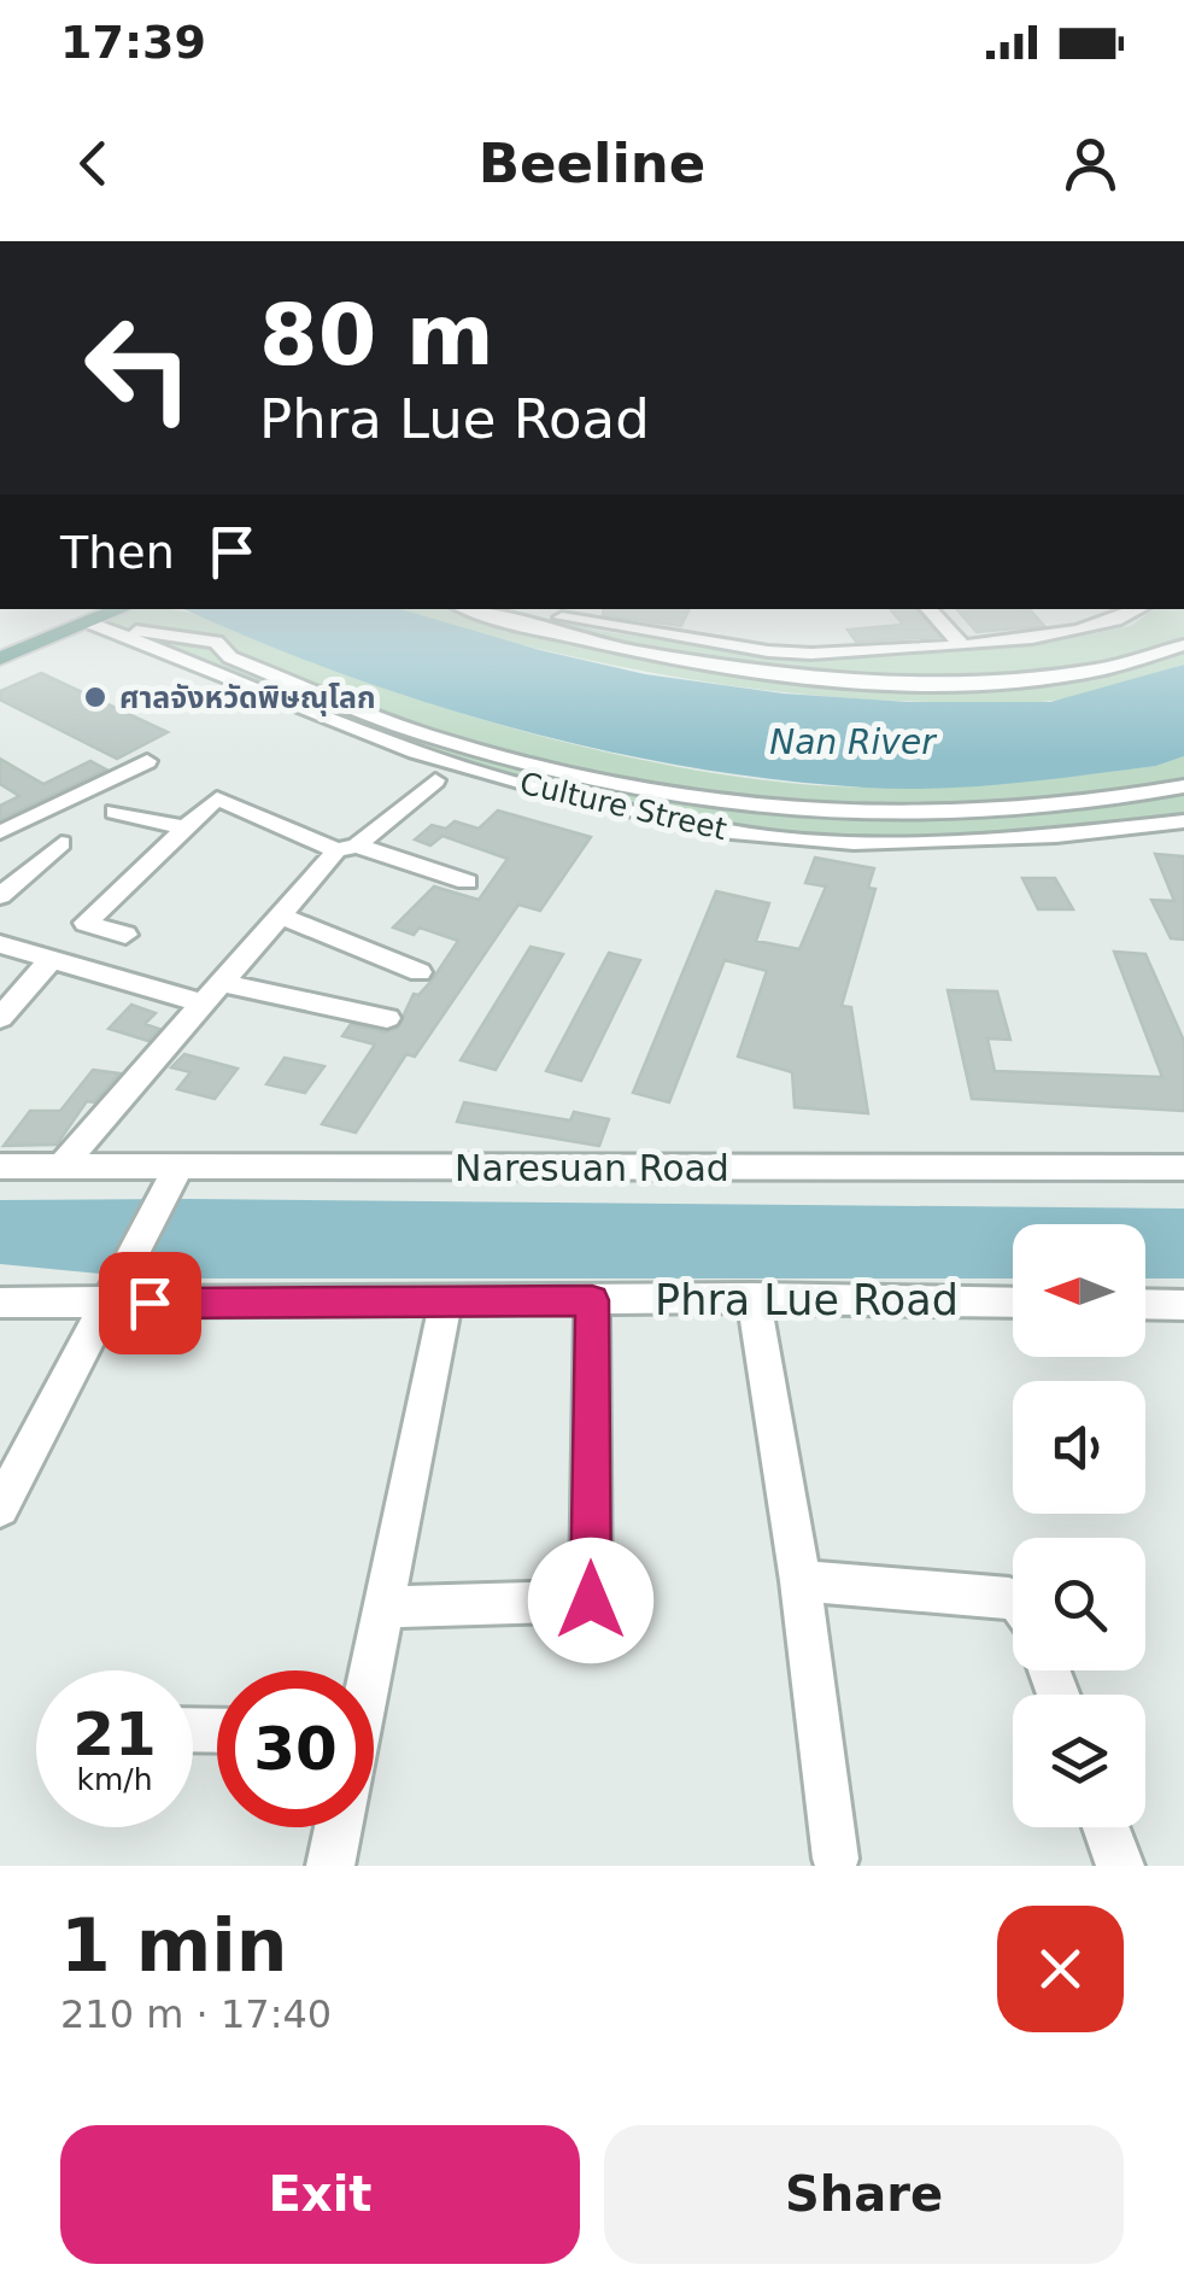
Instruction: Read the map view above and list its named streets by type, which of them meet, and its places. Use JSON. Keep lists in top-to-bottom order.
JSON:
{
  "streets": {
    "street": ["Culture Street", "Naresuan Road", "Phra Lue Road"]
  },
  "water": ["Nan River"],
  "places": ["ศาลจังหวัดพิษณุโลก"],
  "north": "left",
  "page": {
    "status": "17:39",
    "header": "Beeline",
    "turn": ["80 m", "Phra Lue Road"],
    "then": "Then",
    "speed": "21 km/h",
    "limit": "30",
    "heading": ["1 min", "210 m · 17:40"],
    "buttons": ["Exit", "Share"]
  }
}
